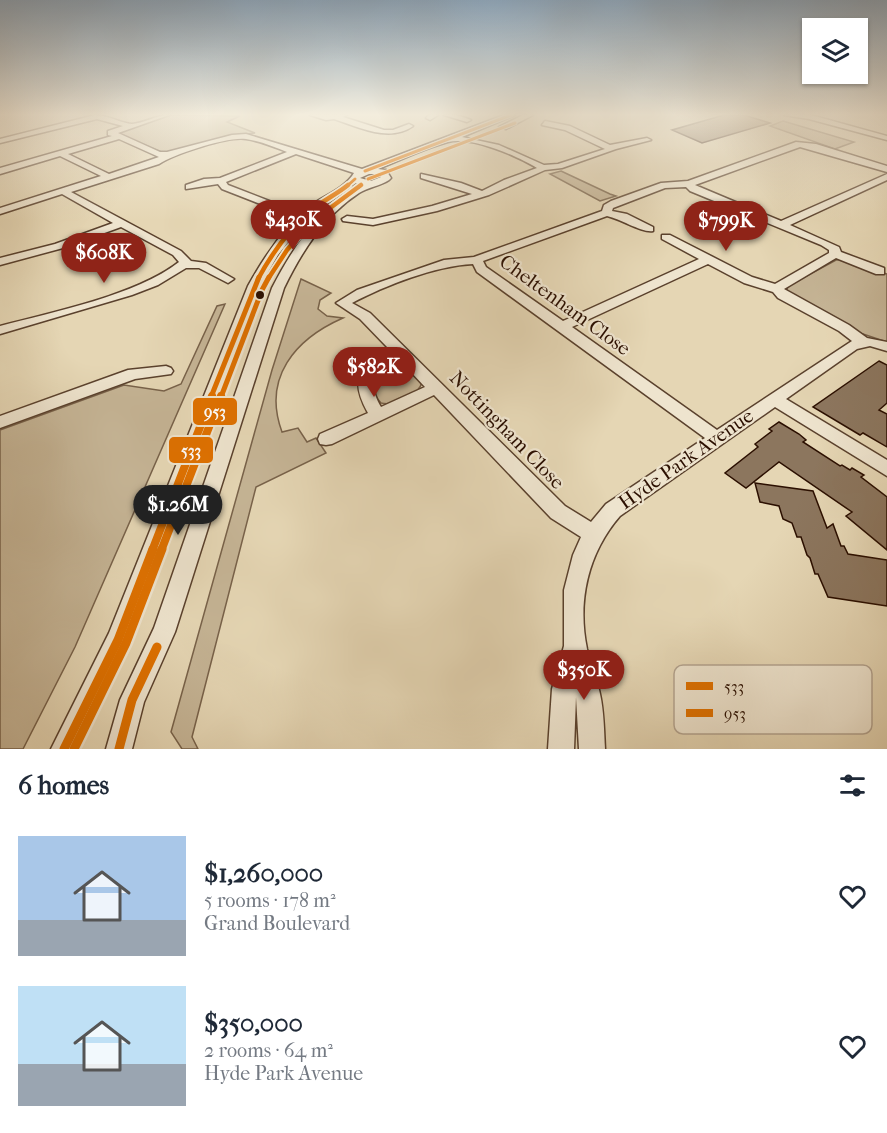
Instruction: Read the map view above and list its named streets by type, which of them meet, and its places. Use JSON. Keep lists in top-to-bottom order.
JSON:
{
  "streets": {
    "street": ["Cheltenham Close", "Nottingham Close", "Hyde Park Avenue"]
  },
  "crossings": [
    ["Cheltenham Close", "Nottingham Close"],
    ["Cheltenham Close", "Hyde Park Avenue"],
    ["Nottingham Close", "Hyde Park Avenue"]
  ],
  "lines": ["transit line 533", "transit line 953"],
  "legend": ["533", "953"],
  "page": {
    "price": [
      "$430K",
      "$799K",
      "$608K",
      "$582K",
      "$1.26M",
      "$350K"
    ],
    "heading": "6 homes",
    "list": [
      {
        "name": "$1,260,000",
        "note": "5 rooms · 178 m² · Grand Boulevard"
      },
      {
        "name": "$350,000",
        "note": "2 rooms · 64 m² · Hyde Park Avenue"
      }
    ]
  }
}
